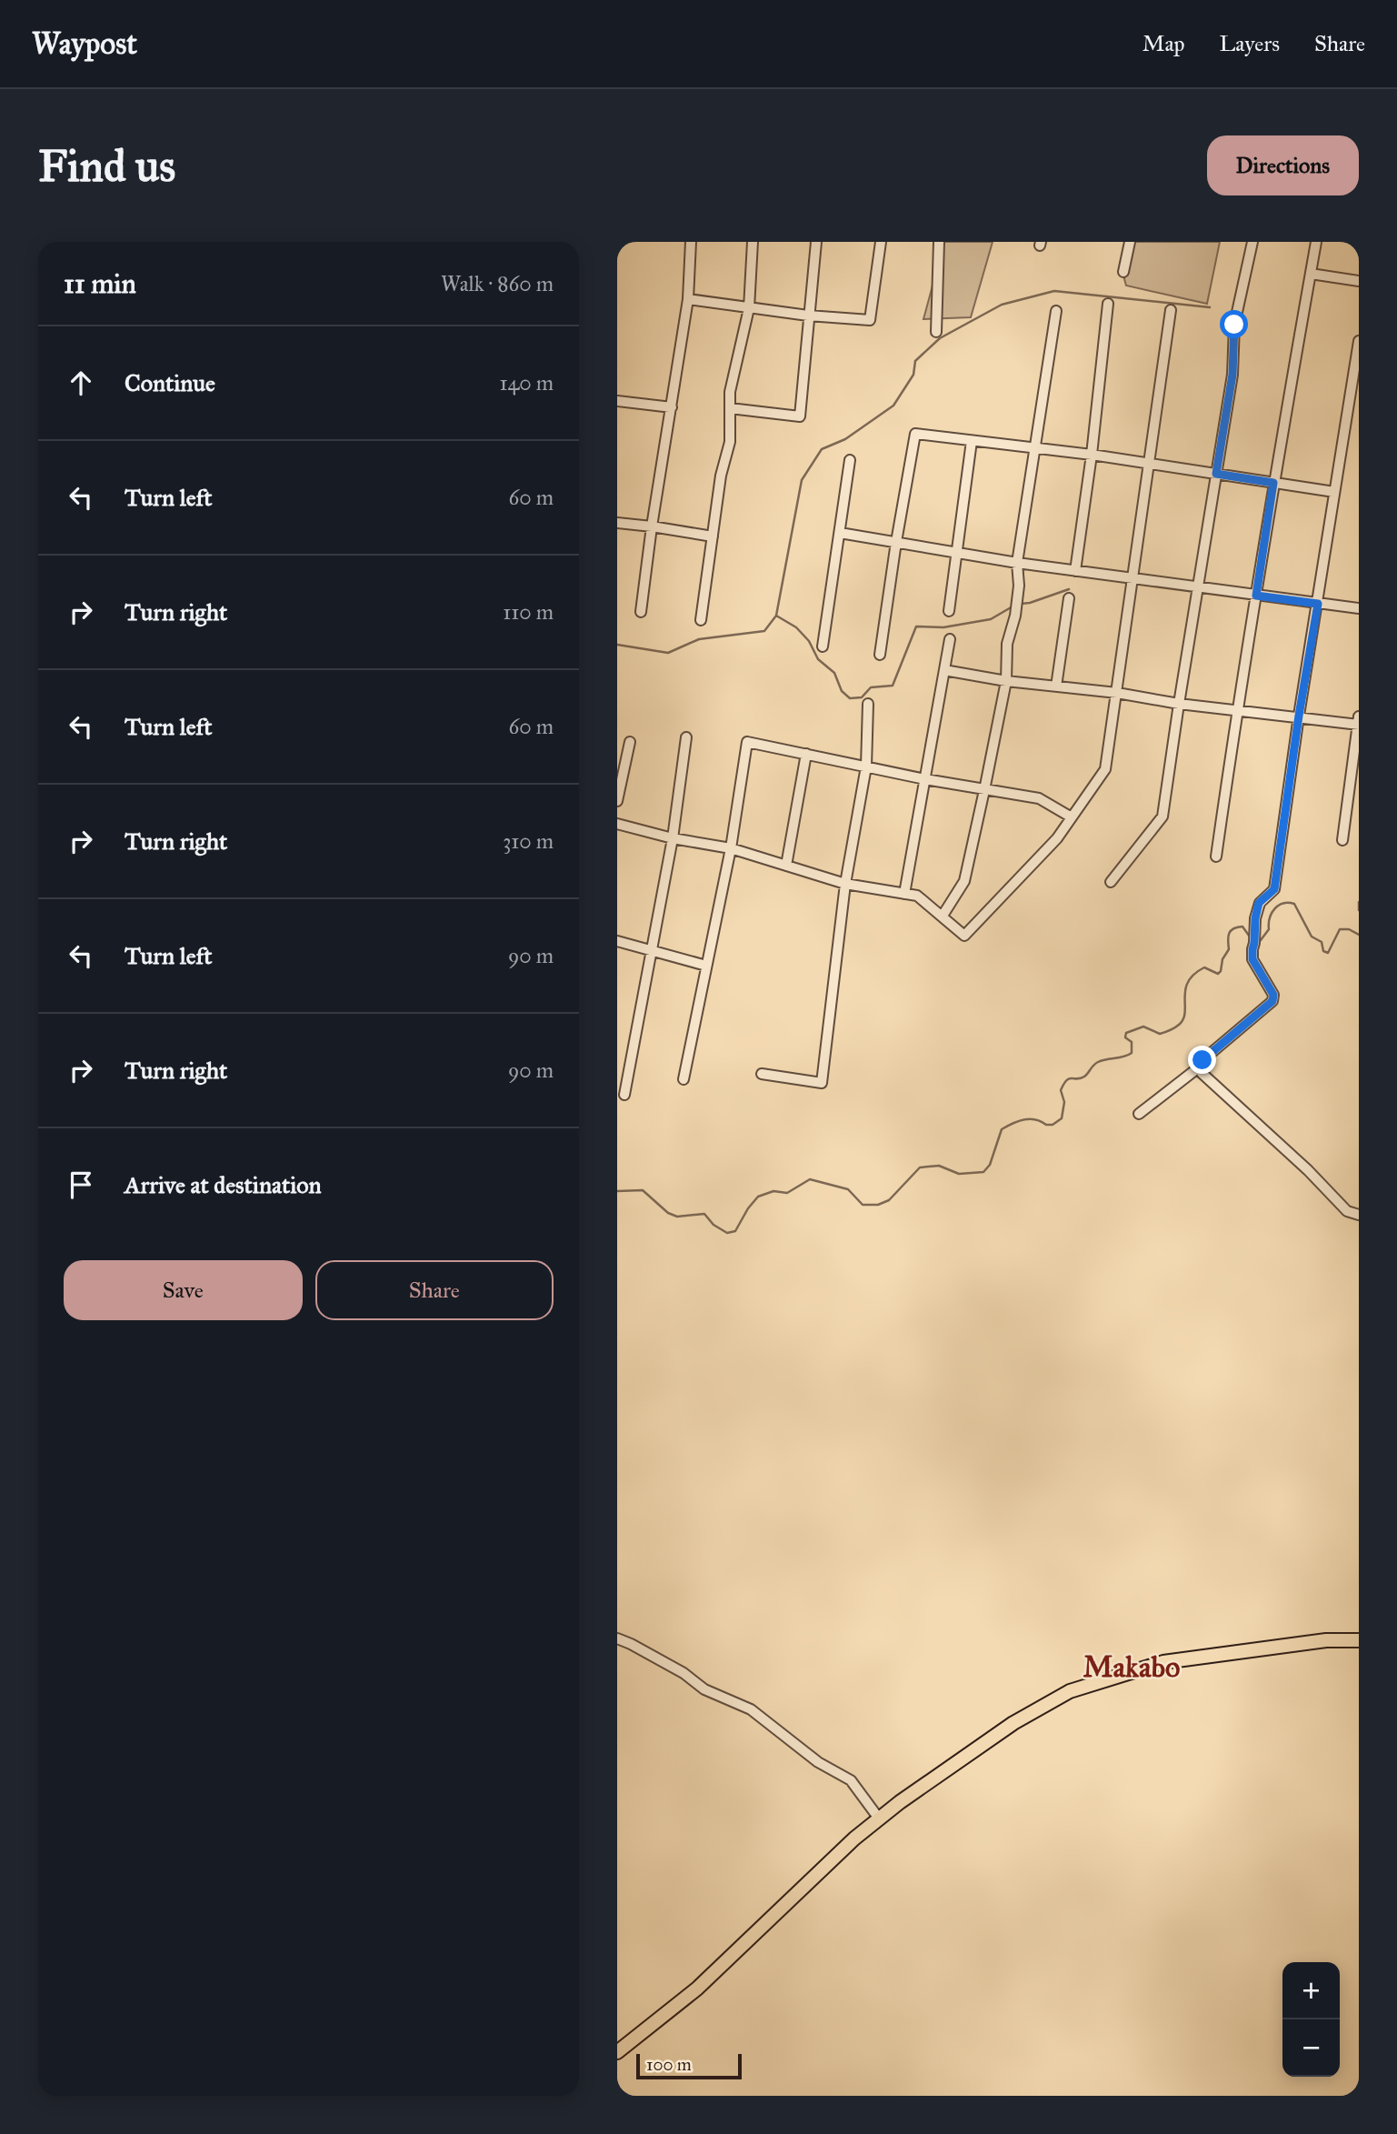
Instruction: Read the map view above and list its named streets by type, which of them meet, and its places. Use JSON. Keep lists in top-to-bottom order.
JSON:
{
  "districts": ["Makabo"],
  "scale_bar": "100 m",
  "page": {
    "header": "Waypost",
    "nav": ["Map", "Layers", "Share"],
    "buttons": [
      "Directions",
      ["Save", "Share"]
    ],
    "title": "Find us",
    "heading": ["11 min", "Walk · 860 m"],
    "list": [
      ["Continue", "140 m"],
      ["Turn left", "60 m"],
      ["Turn right", "110 m"],
      ["Turn left", "60 m"],
      ["Turn right", "310 m"],
      ["Turn left", "90 m"],
      ["Turn right", "90 m"],
      "Arrive at destination"
    ],
    "map_buttons": ["+", "−"],
    "scale": "100 m"
  }
}
